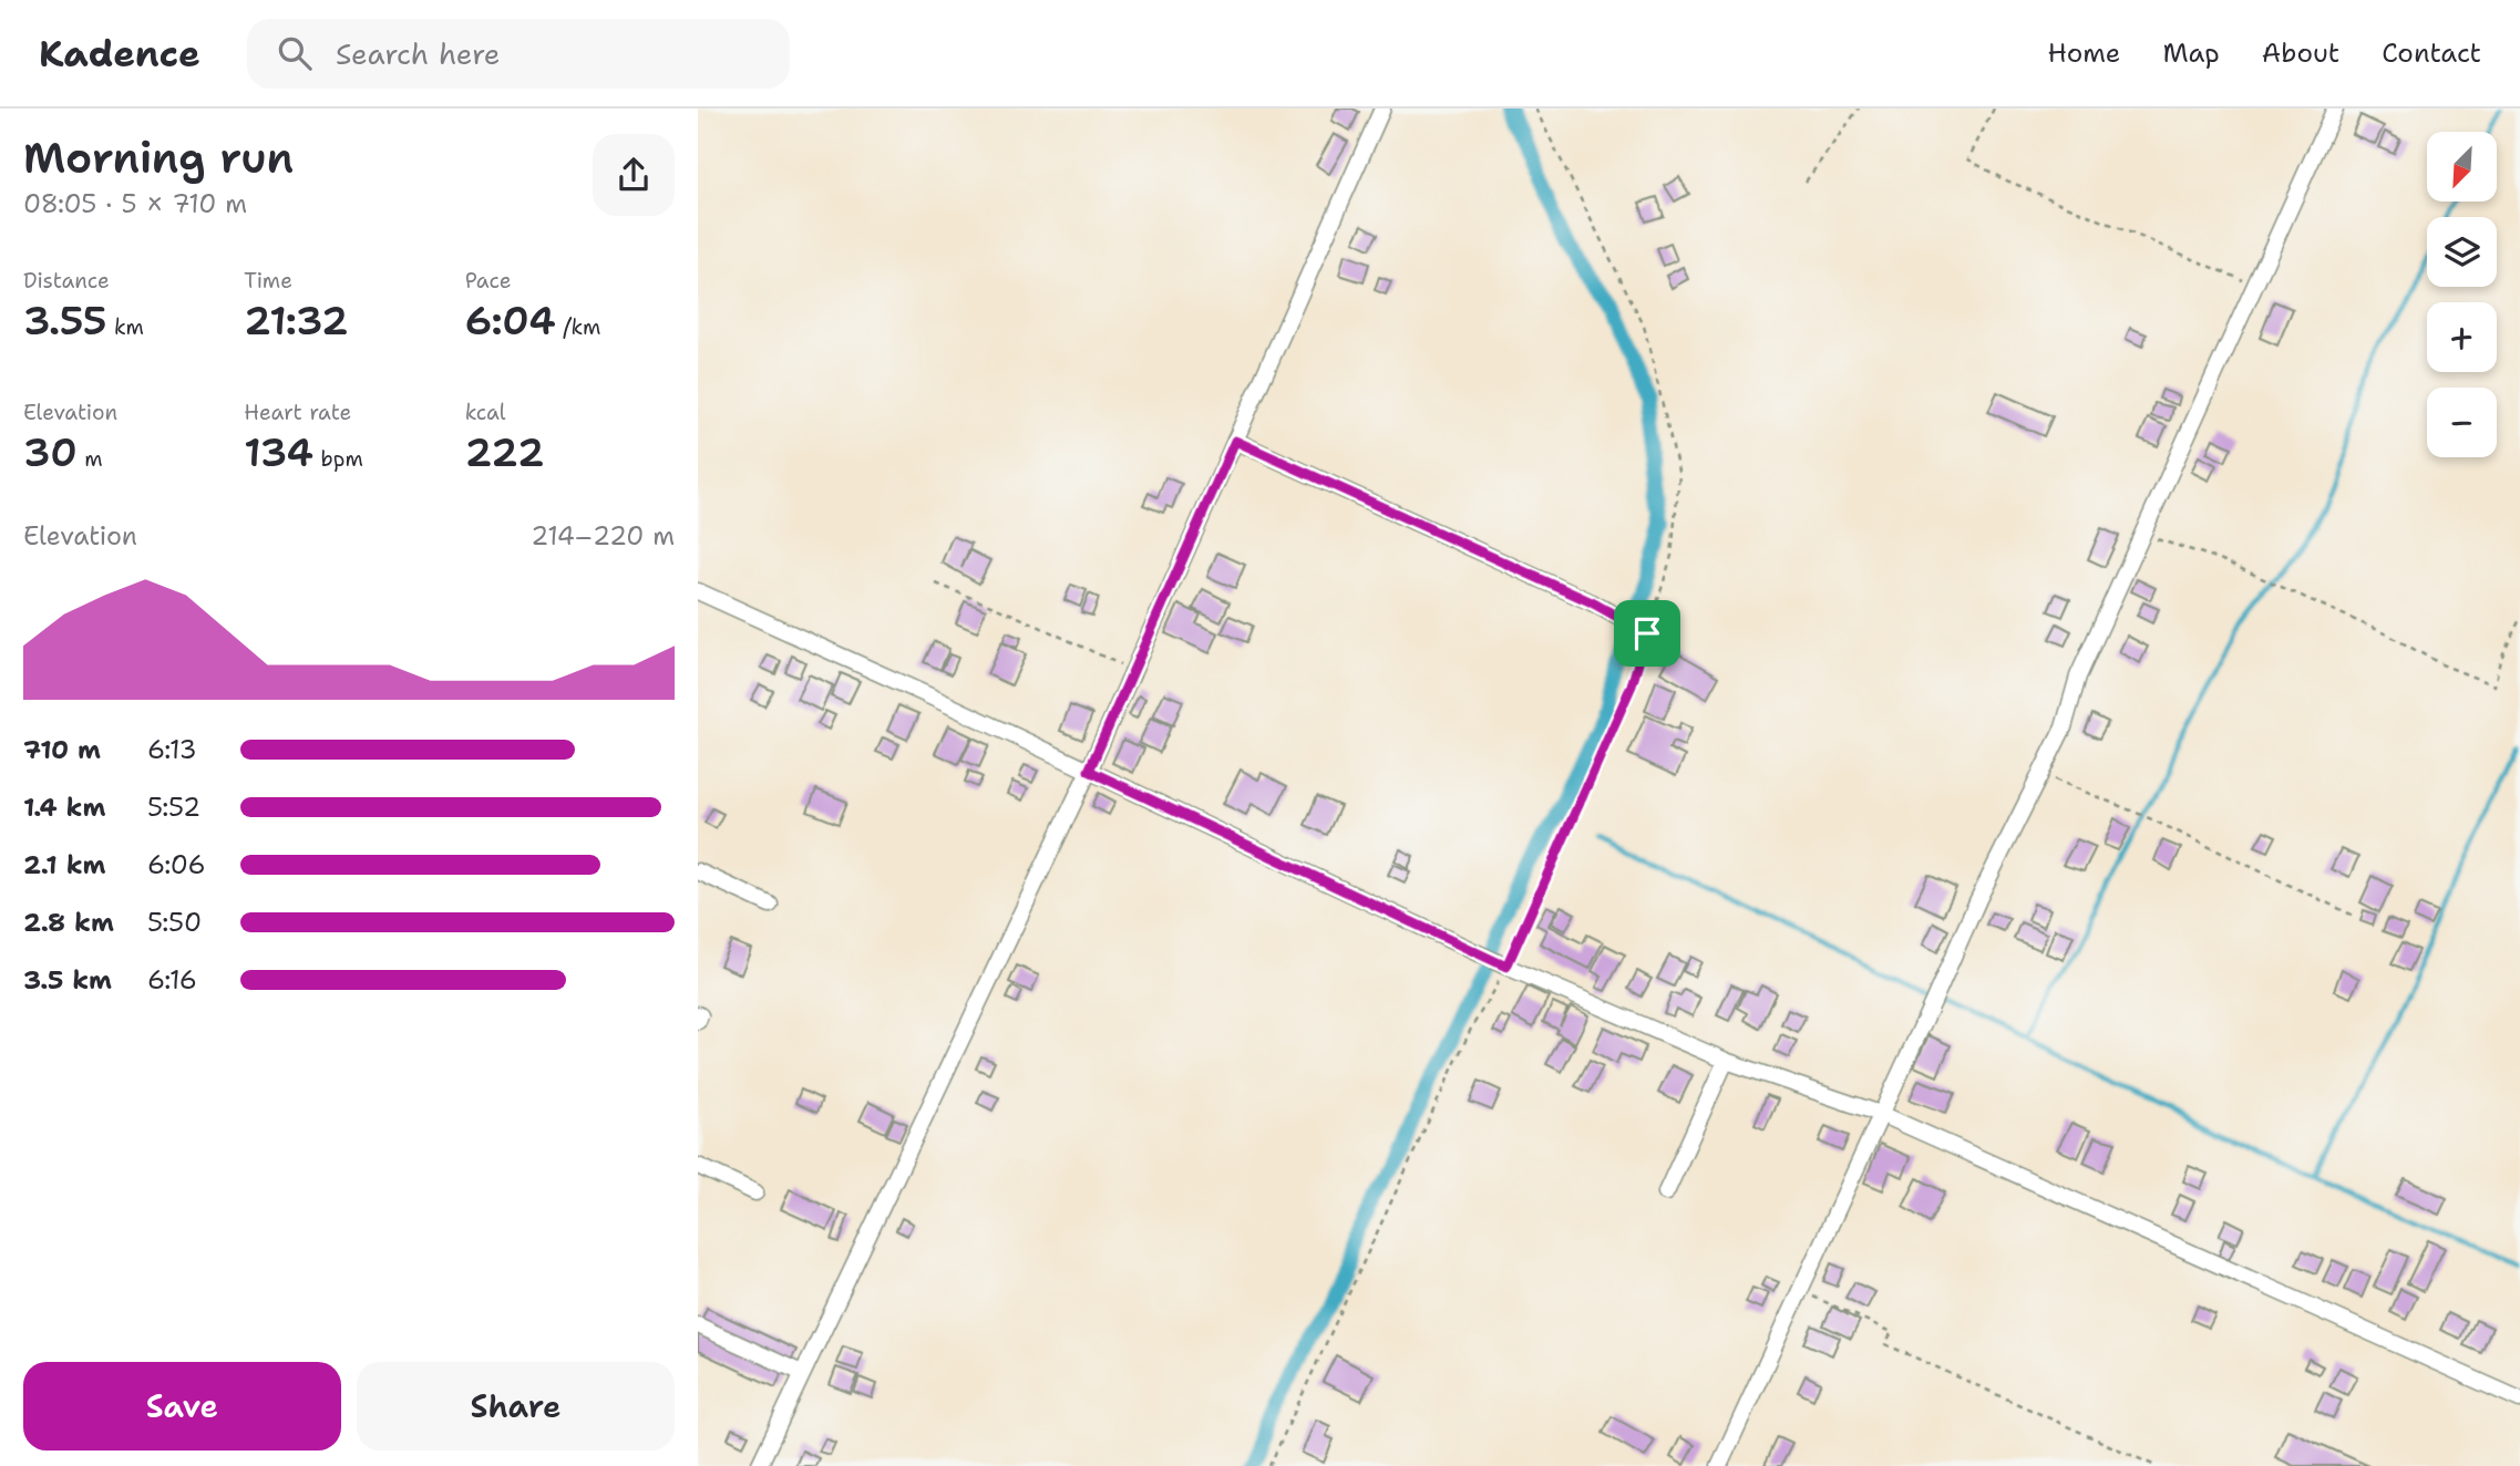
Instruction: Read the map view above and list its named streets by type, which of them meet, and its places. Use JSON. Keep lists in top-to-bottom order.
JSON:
{
  "north": "bottom left",
  "page": {
    "header": "Kadence",
    "search": "Search here",
    "nav": [
      "Home",
      "Map",
      "About",
      "Contact"
    ],
    "heading": ["Morning run", "08:05 · 5 × 710 m"],
    "map_buttons": ["+", "−"],
    "stats": [
      ["Distance", "3.55 km"],
      ["Time", "21:32"],
      ["Pace", "6:04 /km"],
      ["Elevation", "30 m"],
      ["Heart rate", "134 bpm"],
      ["kcal", "222"]
    ],
    "chart": ["Elevation", "214–220 m"],
    "list": [
      {
        "name": "710 m",
        "note": "6:13"
      },
      {
        "name": "1.4 km",
        "note": "5:52"
      },
      {
        "name": "2.1 km",
        "note": "6:06"
      },
      {
        "name": "2.8 km",
        "note": "5:50"
      },
      {
        "name": "3.5 km",
        "note": "6:16"
      }
    ],
    "buttons": ["Save", "Share"]
  }
}
